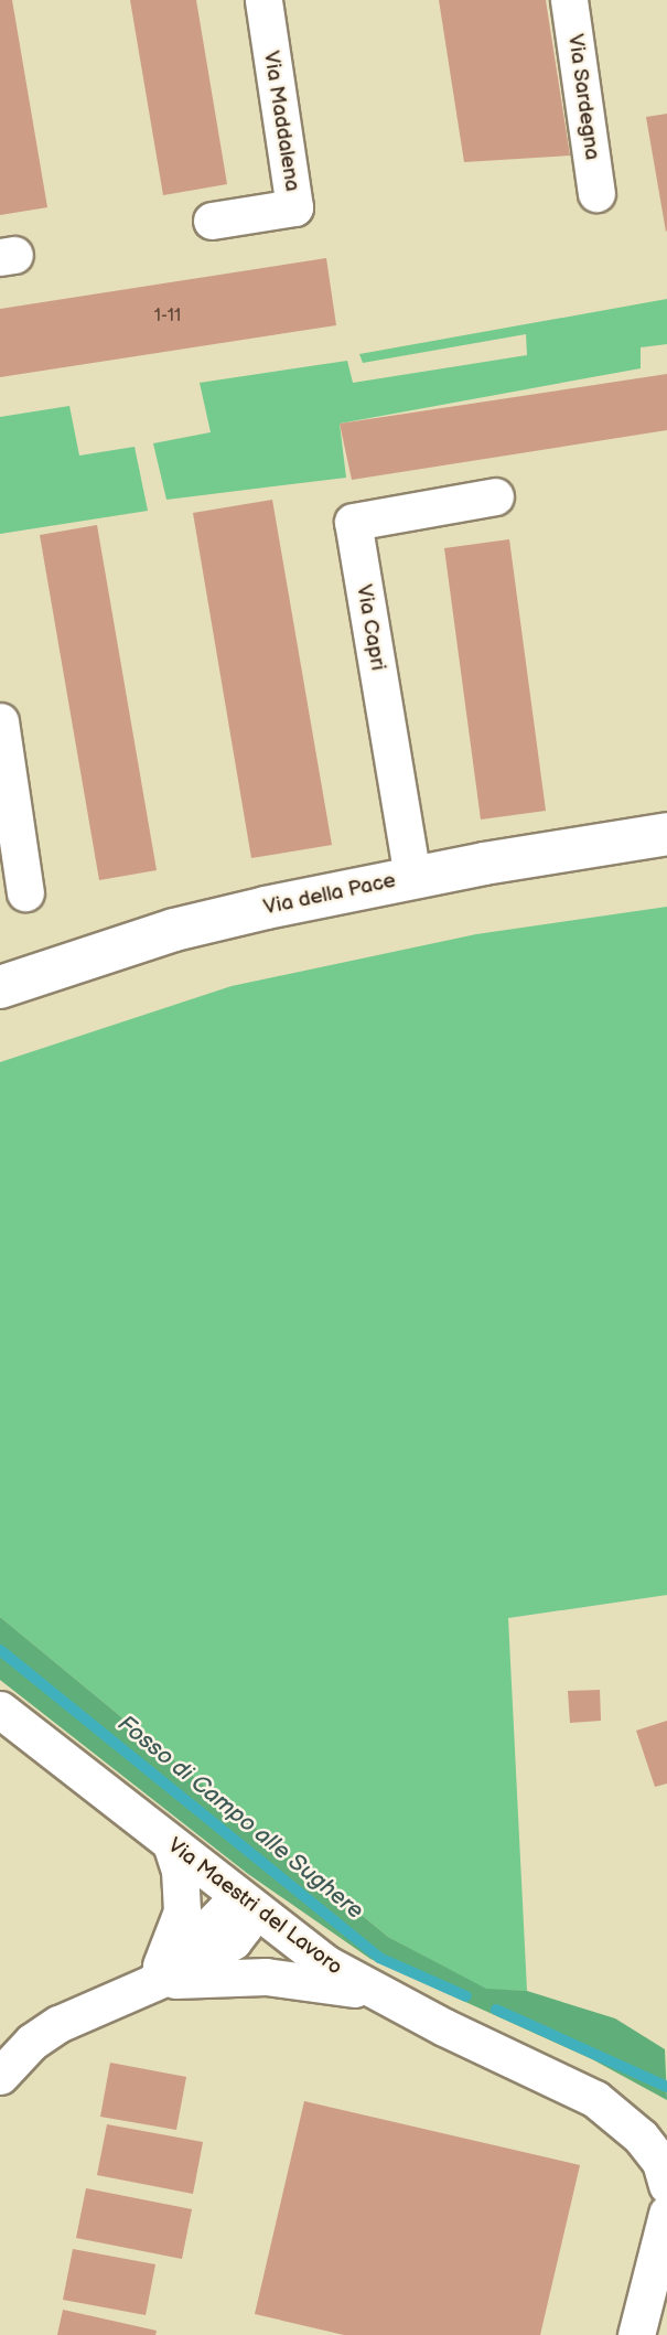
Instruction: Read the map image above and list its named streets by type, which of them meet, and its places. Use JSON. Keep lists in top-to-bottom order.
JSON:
{
  "streets": {
    "street": [
      "Via Sardegna",
      "Via Maddalena",
      "Via Capri",
      "Via della Pace",
      "Via Maestri del Lavoro"
    ]
  },
  "crossings": [
    ["Via Capri", "Via della Pace"]
  ],
  "water": ["Fosso di Campo alle Sughere"],
  "house_numbers": ["1-11"]
}
